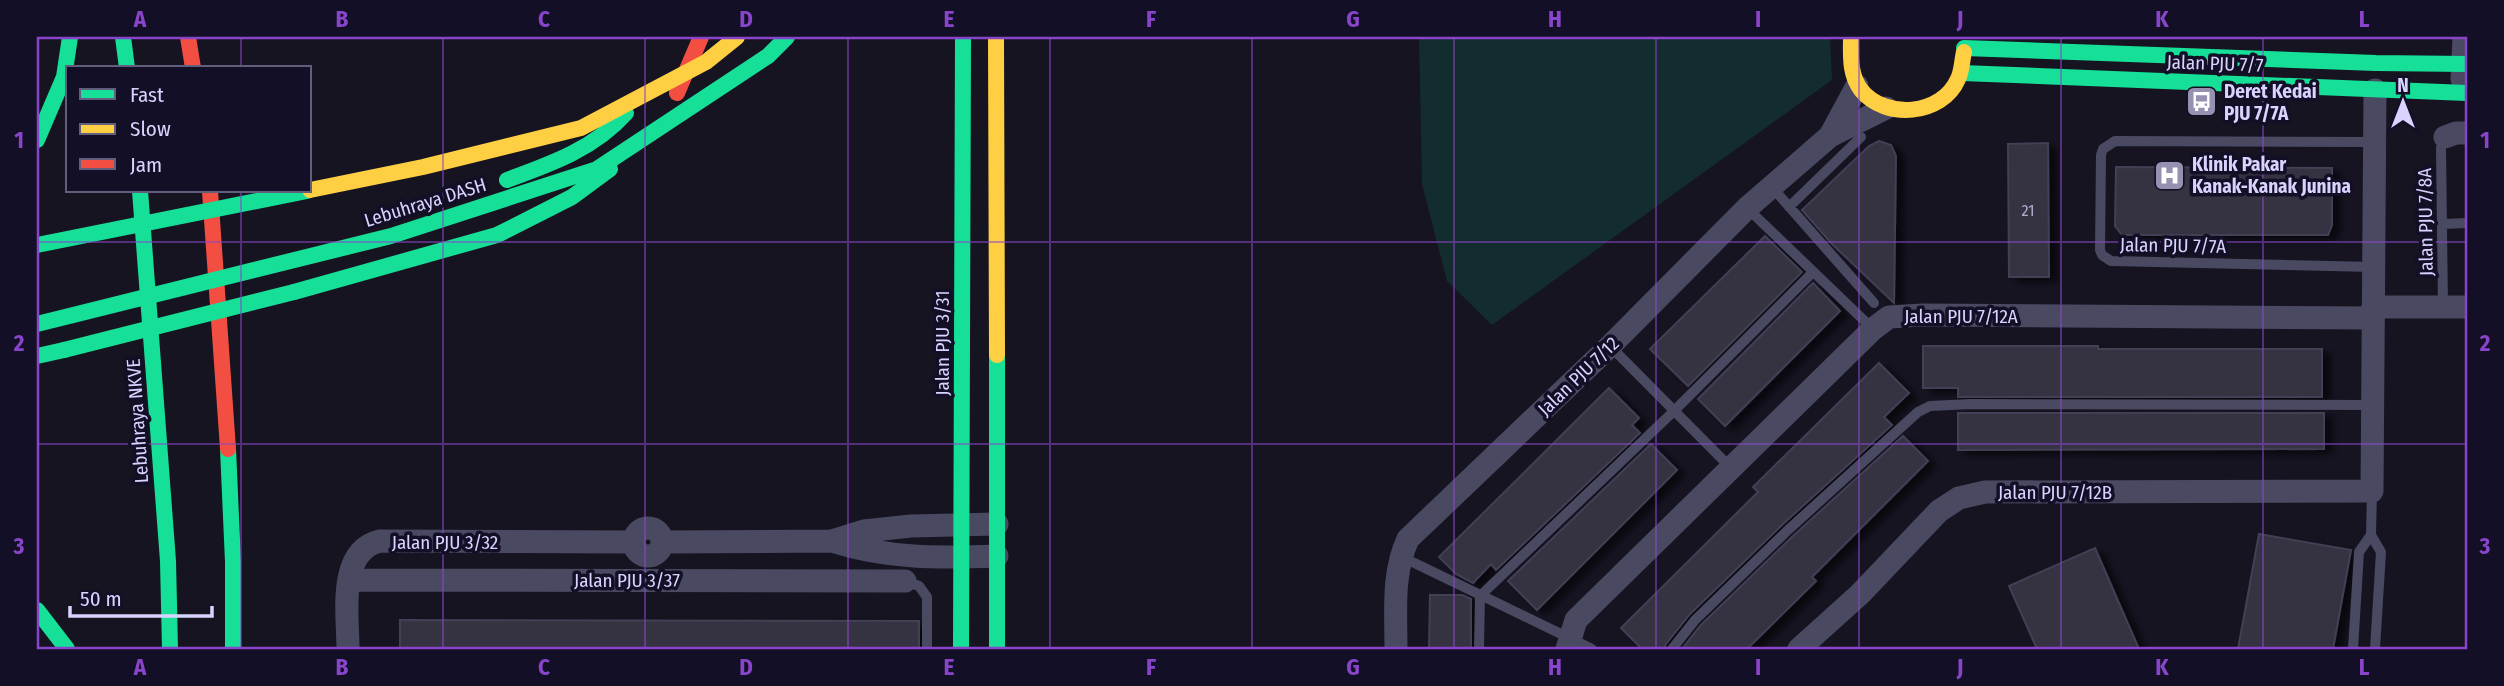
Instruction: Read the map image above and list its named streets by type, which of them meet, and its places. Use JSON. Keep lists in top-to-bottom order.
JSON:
{
  "streets": {
    "main road": [
      "Jalan PJU 7/7",
      "Lebuhraya DASH",
      "Jalan PJU 3/31",
      "Lebuhraya NKVE"
    ],
    "street": [
      "Jalan PJU 7/12A",
      "Jalan PJU 7/12",
      "Jalan PJU 7/12B",
      "Jalan PJU 3/32",
      "Jalan PJU 3/37"
    ],
    "lane": ["Jalan PJU 7/8A", "Jalan PJU 7/7A"]
  },
  "crossings": [
    ["Jalan PJU 7/8A", "Jalan PJU 7/12A"],
    ["Jalan PJU 3/32", "Jalan PJU 3/37"]
  ],
  "places": {
    "bus stop": ["Deret Kedai PJU 7/7A"],
    "hospital": ["Klinik Pakar Kanak-Kanak Junina"]
  },
  "house_numbers": ["21"],
  "legend": ["Fast", "Slow", "Jam"],
  "scale_bar": "50 m",
  "north": "top",
  "grid": {
    "columns": [
      "A",
      "B",
      "C",
      "D",
      "E",
      "F",
      "G",
      "H",
      "I",
      "J",
      "K",
      "L"
    ],
    "rows": ["1", "2", "3"]
  }
}
